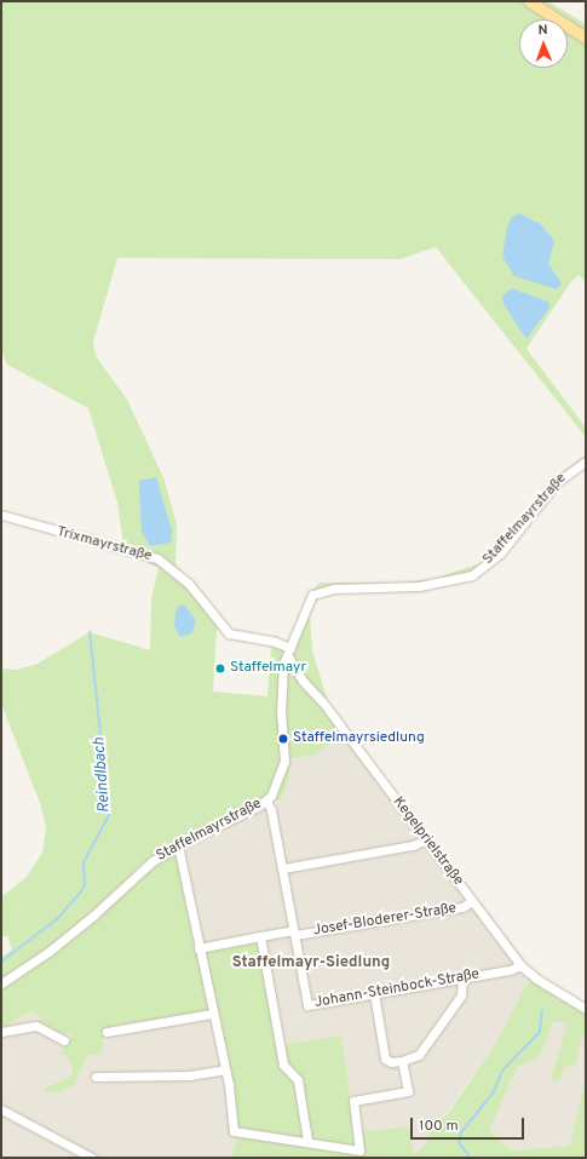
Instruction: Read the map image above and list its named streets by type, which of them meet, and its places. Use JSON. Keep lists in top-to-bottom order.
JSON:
{
  "streets": {
    "street": [
      "Staffelmayrstraße",
      "Trixmayrstraße",
      "Kegelprielstraße",
      "Josef-Bloderer-Straße",
      "Johann-Steinbock-Straße"
    ]
  },
  "crossings": [
    ["Staffelmayrstraße", "Trixmayrstraße"],
    ["Staffelmayrstraße", "Kegelprielstraße"],
    ["Staffelmayrstraße", "Johann-Steinbock-Straße"],
    ["Trixmayrstraße", "Kegelprielstraße"],
    ["Kegelprielstraße", "Josef-Bloderer-Straße"],
    ["Kegelprielstraße", "Johann-Steinbock-Straße"],
    ["Josef-Bloderer-Straße", "Johann-Steinbock-Straße"]
  ],
  "districts": ["Staffelmayr-Siedlung"],
  "water": ["Reindlbach"],
  "places": ["Staffelmayr", "Staffelmayrsiedlung"],
  "scale_bar": "100 m",
  "north": "top"
}
